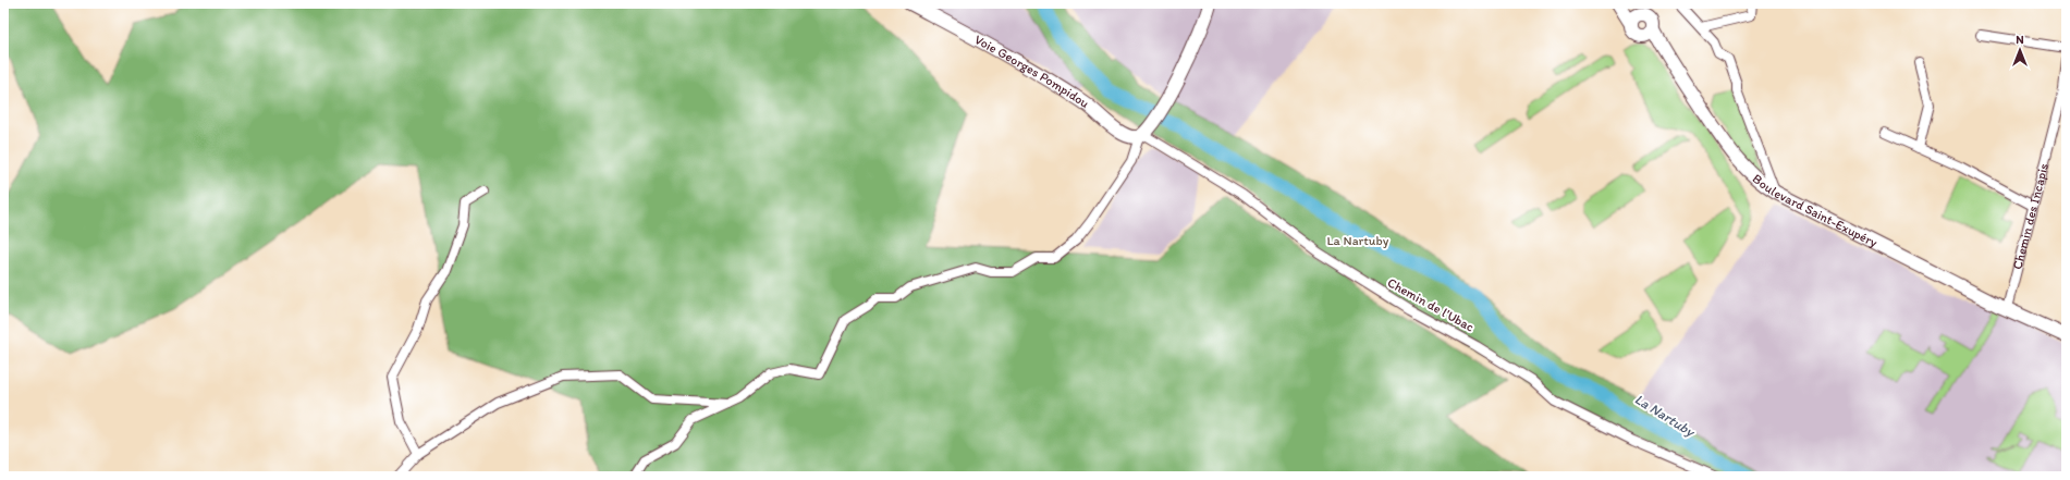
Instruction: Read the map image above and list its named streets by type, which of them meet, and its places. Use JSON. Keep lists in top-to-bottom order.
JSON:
{
  "streets": {
    "main road": ["Voie Georges Pompidou", "Boulevard Saint-Exupéry"],
    "street": ["Chemin des Incapis", "Chemin de l'Ubac"]
  },
  "crossings": [
    ["Voie Georges Pompidou", "Chemin de l'Ubac"],
    ["Boulevard Saint-Exupéry", "Chemin des Incapis"]
  ],
  "water": ["La Nartuby"],
  "parks": ["La Nartuby"],
  "north": "top"
}
